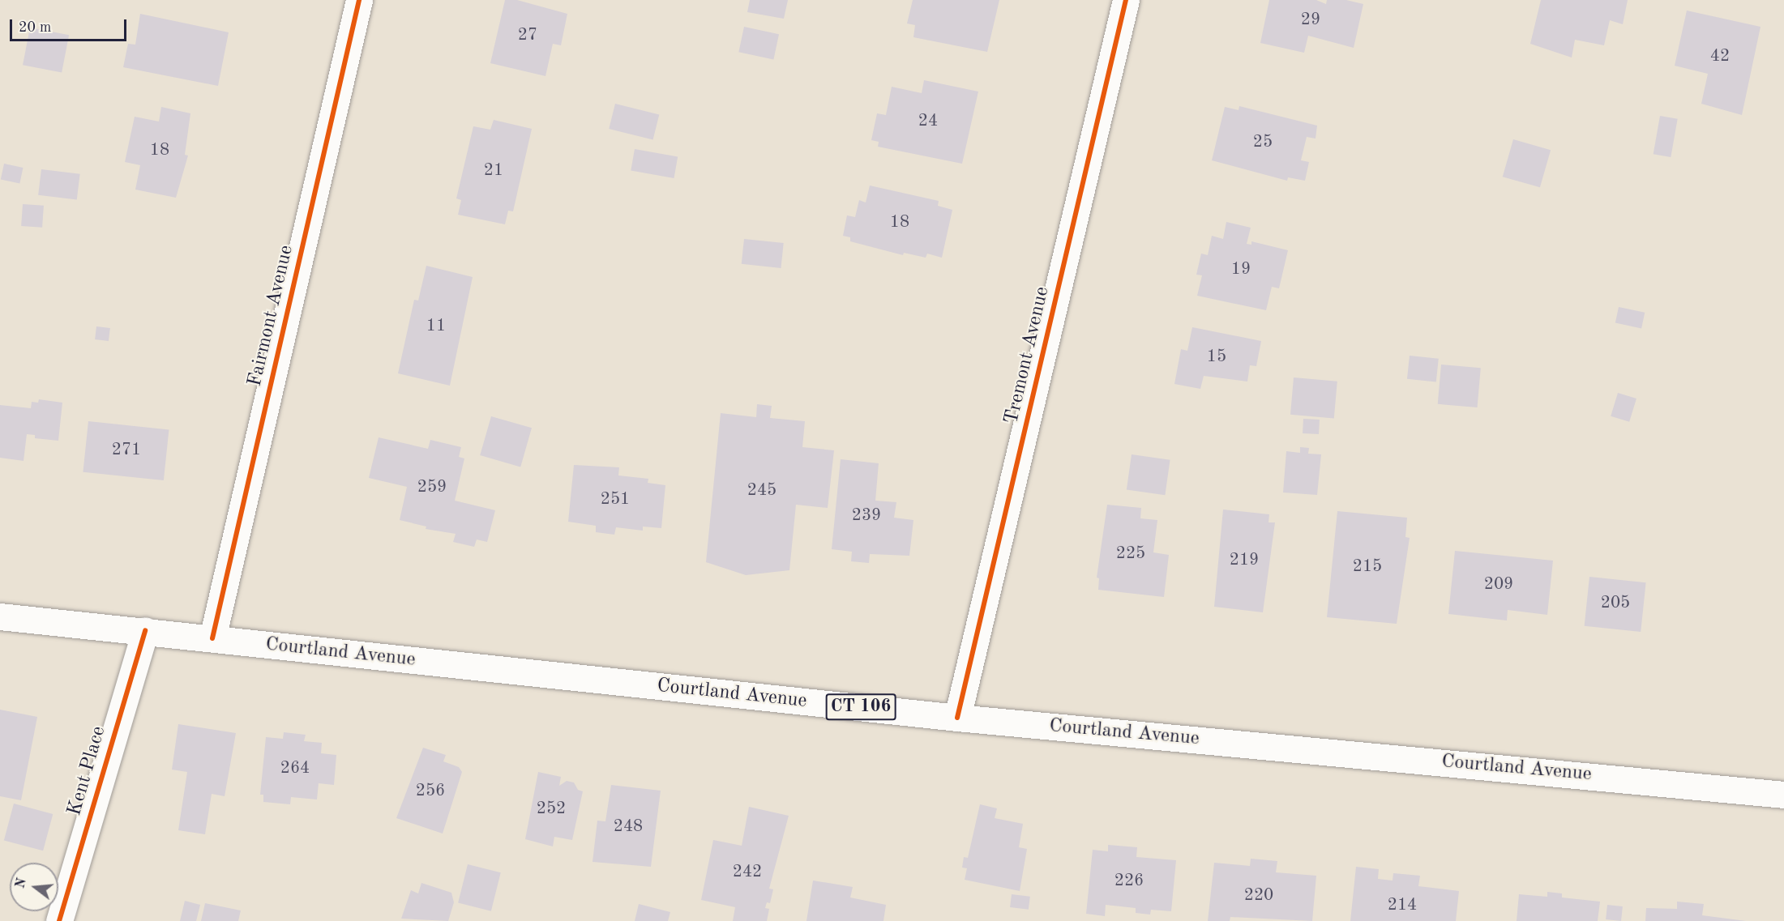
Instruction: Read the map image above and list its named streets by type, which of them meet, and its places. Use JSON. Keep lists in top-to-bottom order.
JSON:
{
  "streets": {
    "main road": [
      "Fairmont Avenue",
      "Tremont Avenue",
      "Courtland Avenue",
      "CT 106",
      "Kent Place"
    ]
  },
  "crossings": [
    ["Fairmont Avenue", "Courtland Avenue"],
    ["Tremont Avenue", "Courtland Avenue"],
    ["Courtland Avenue", "Kent Place"]
  ],
  "house_numbers": [
    "29",
    "27",
    "42",
    "24",
    "25",
    "18",
    "21",
    "18",
    "19",
    "11",
    "15",
    "271",
    "259",
    "245",
    "251",
    "239",
    "225",
    "219",
    "215",
    "209",
    "205",
    "264",
    "256",
    "252",
    "248",
    "242",
    "226",
    "220",
    "214"
  ],
  "scale_bar": "20 m",
  "north": "left"
}
